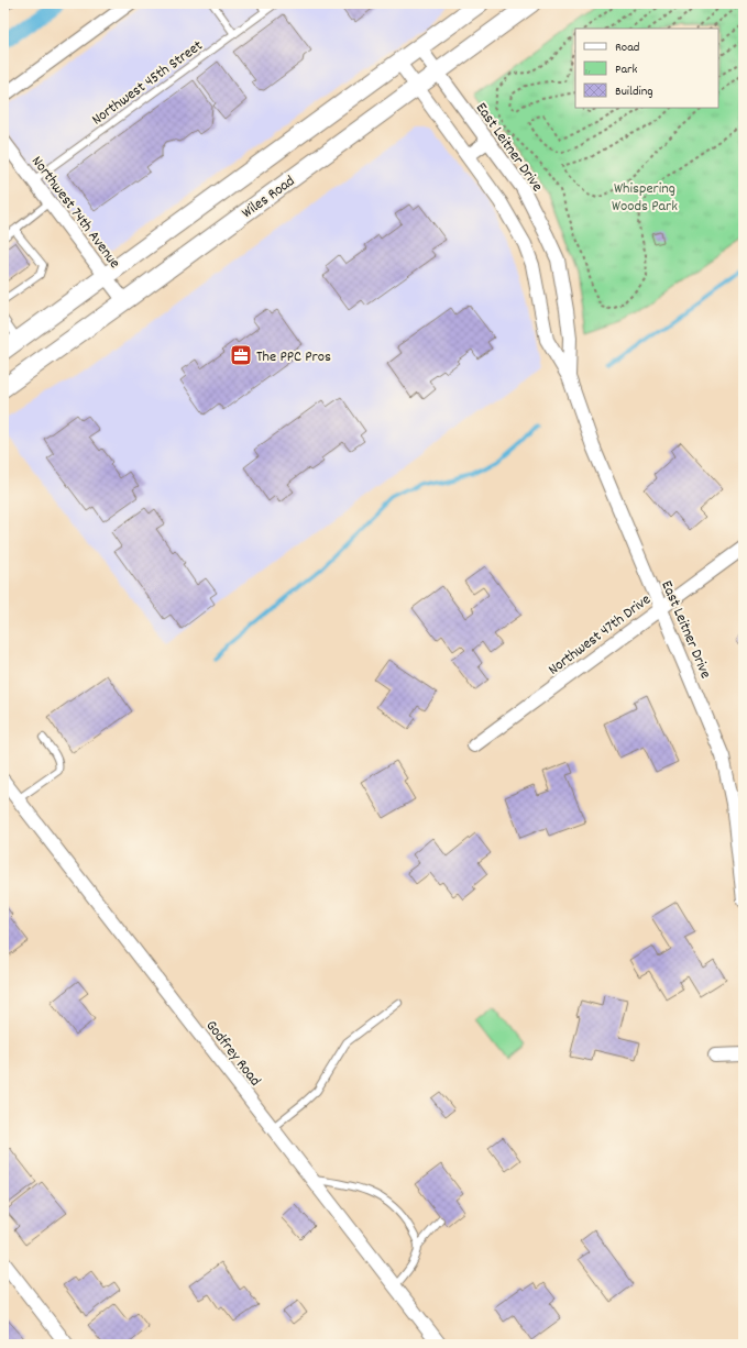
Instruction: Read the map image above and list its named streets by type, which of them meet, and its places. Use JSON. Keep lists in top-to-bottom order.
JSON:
{
  "streets": {
    "main road": ["Wiles Road"],
    "street": [
      "East Leitner Drive",
      "Northwest 74th Avenue",
      "Northwest 47th Drive",
      "Godfrey Road"
    ],
    "lane": ["Northwest 45th Street"]
  },
  "crossings": [
    ["Northwest 45th Street", "Northwest 74th Avenue"],
    ["East Leitner Drive", "Wiles Road"],
    ["East Leitner Drive", "Northwest 47th Drive"],
    ["Wiles Road", "Northwest 74th Avenue"]
  ],
  "parks": ["Whispering Woods Park"],
  "places": {
    "office": ["The PPC Pros"]
  },
  "legend": ["Road", "Park", "Building"]
}
